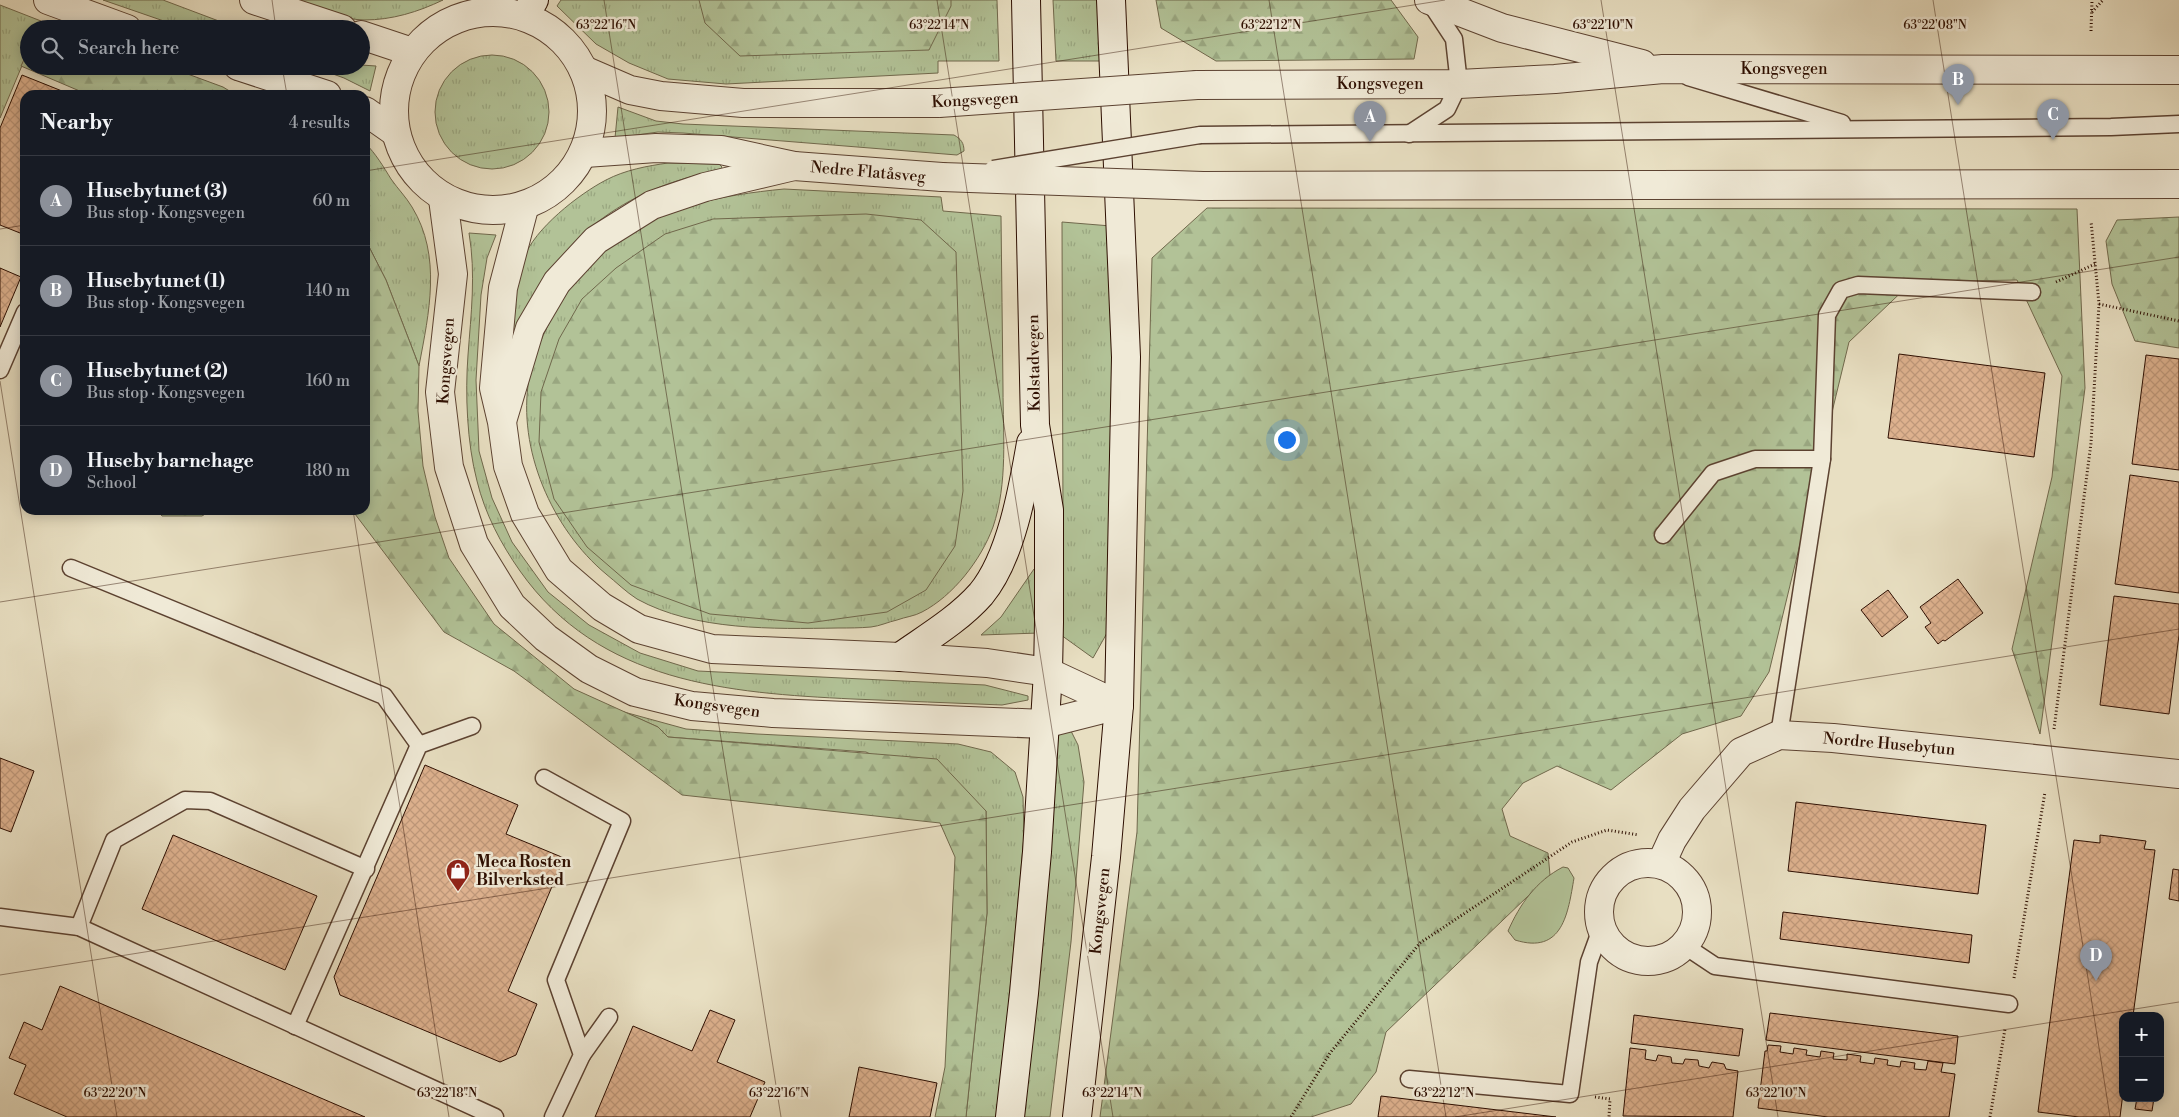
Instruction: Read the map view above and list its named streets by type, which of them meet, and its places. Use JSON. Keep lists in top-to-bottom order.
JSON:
{
  "streets": {
    "street": [
      "Kongsvegen",
      "Nedre Flatåsveg",
      "Kolstadvegen",
      "Nordre Husebytun"
    ]
  },
  "crossings": [
    ["Kongsvegen", "Kolstadvegen"]
  ],
  "places": {
    "shop": ["Meca Rosten Bilverksted"]
  },
  "page": {
    "search": "Search here",
    "pins": [
      "B",
      "C",
      "A",
      "D"
    ],
    "heading": ["Nearby", "4 results"],
    "list": [
      {
        "mark": "A",
        "name": "Husebytunet (3)",
        "note": "Bus stop · Kongsvegen",
        "value": "60 m"
      },
      {
        "mark": "B",
        "name": "Husebytunet (1)",
        "note": "Bus stop · Kongsvegen",
        "value": "140 m"
      },
      {
        "mark": "C",
        "name": "Husebytunet (2)",
        "note": "Bus stop · Kongsvegen",
        "value": "160 m"
      },
      {
        "mark": "D",
        "name": "Huseby barnehage",
        "note": "School",
        "value": "180 m"
      }
    ],
    "map_buttons": ["+", "−"]
  },
  "coordinates": [
    "63°22'16\"N",
    "63°22'14\"N",
    "63°22'12\"N",
    "63°22'10\"N",
    "63°22'08\"N",
    "63°22'20\"N",
    "63°22'18\"N"
  ]
}
